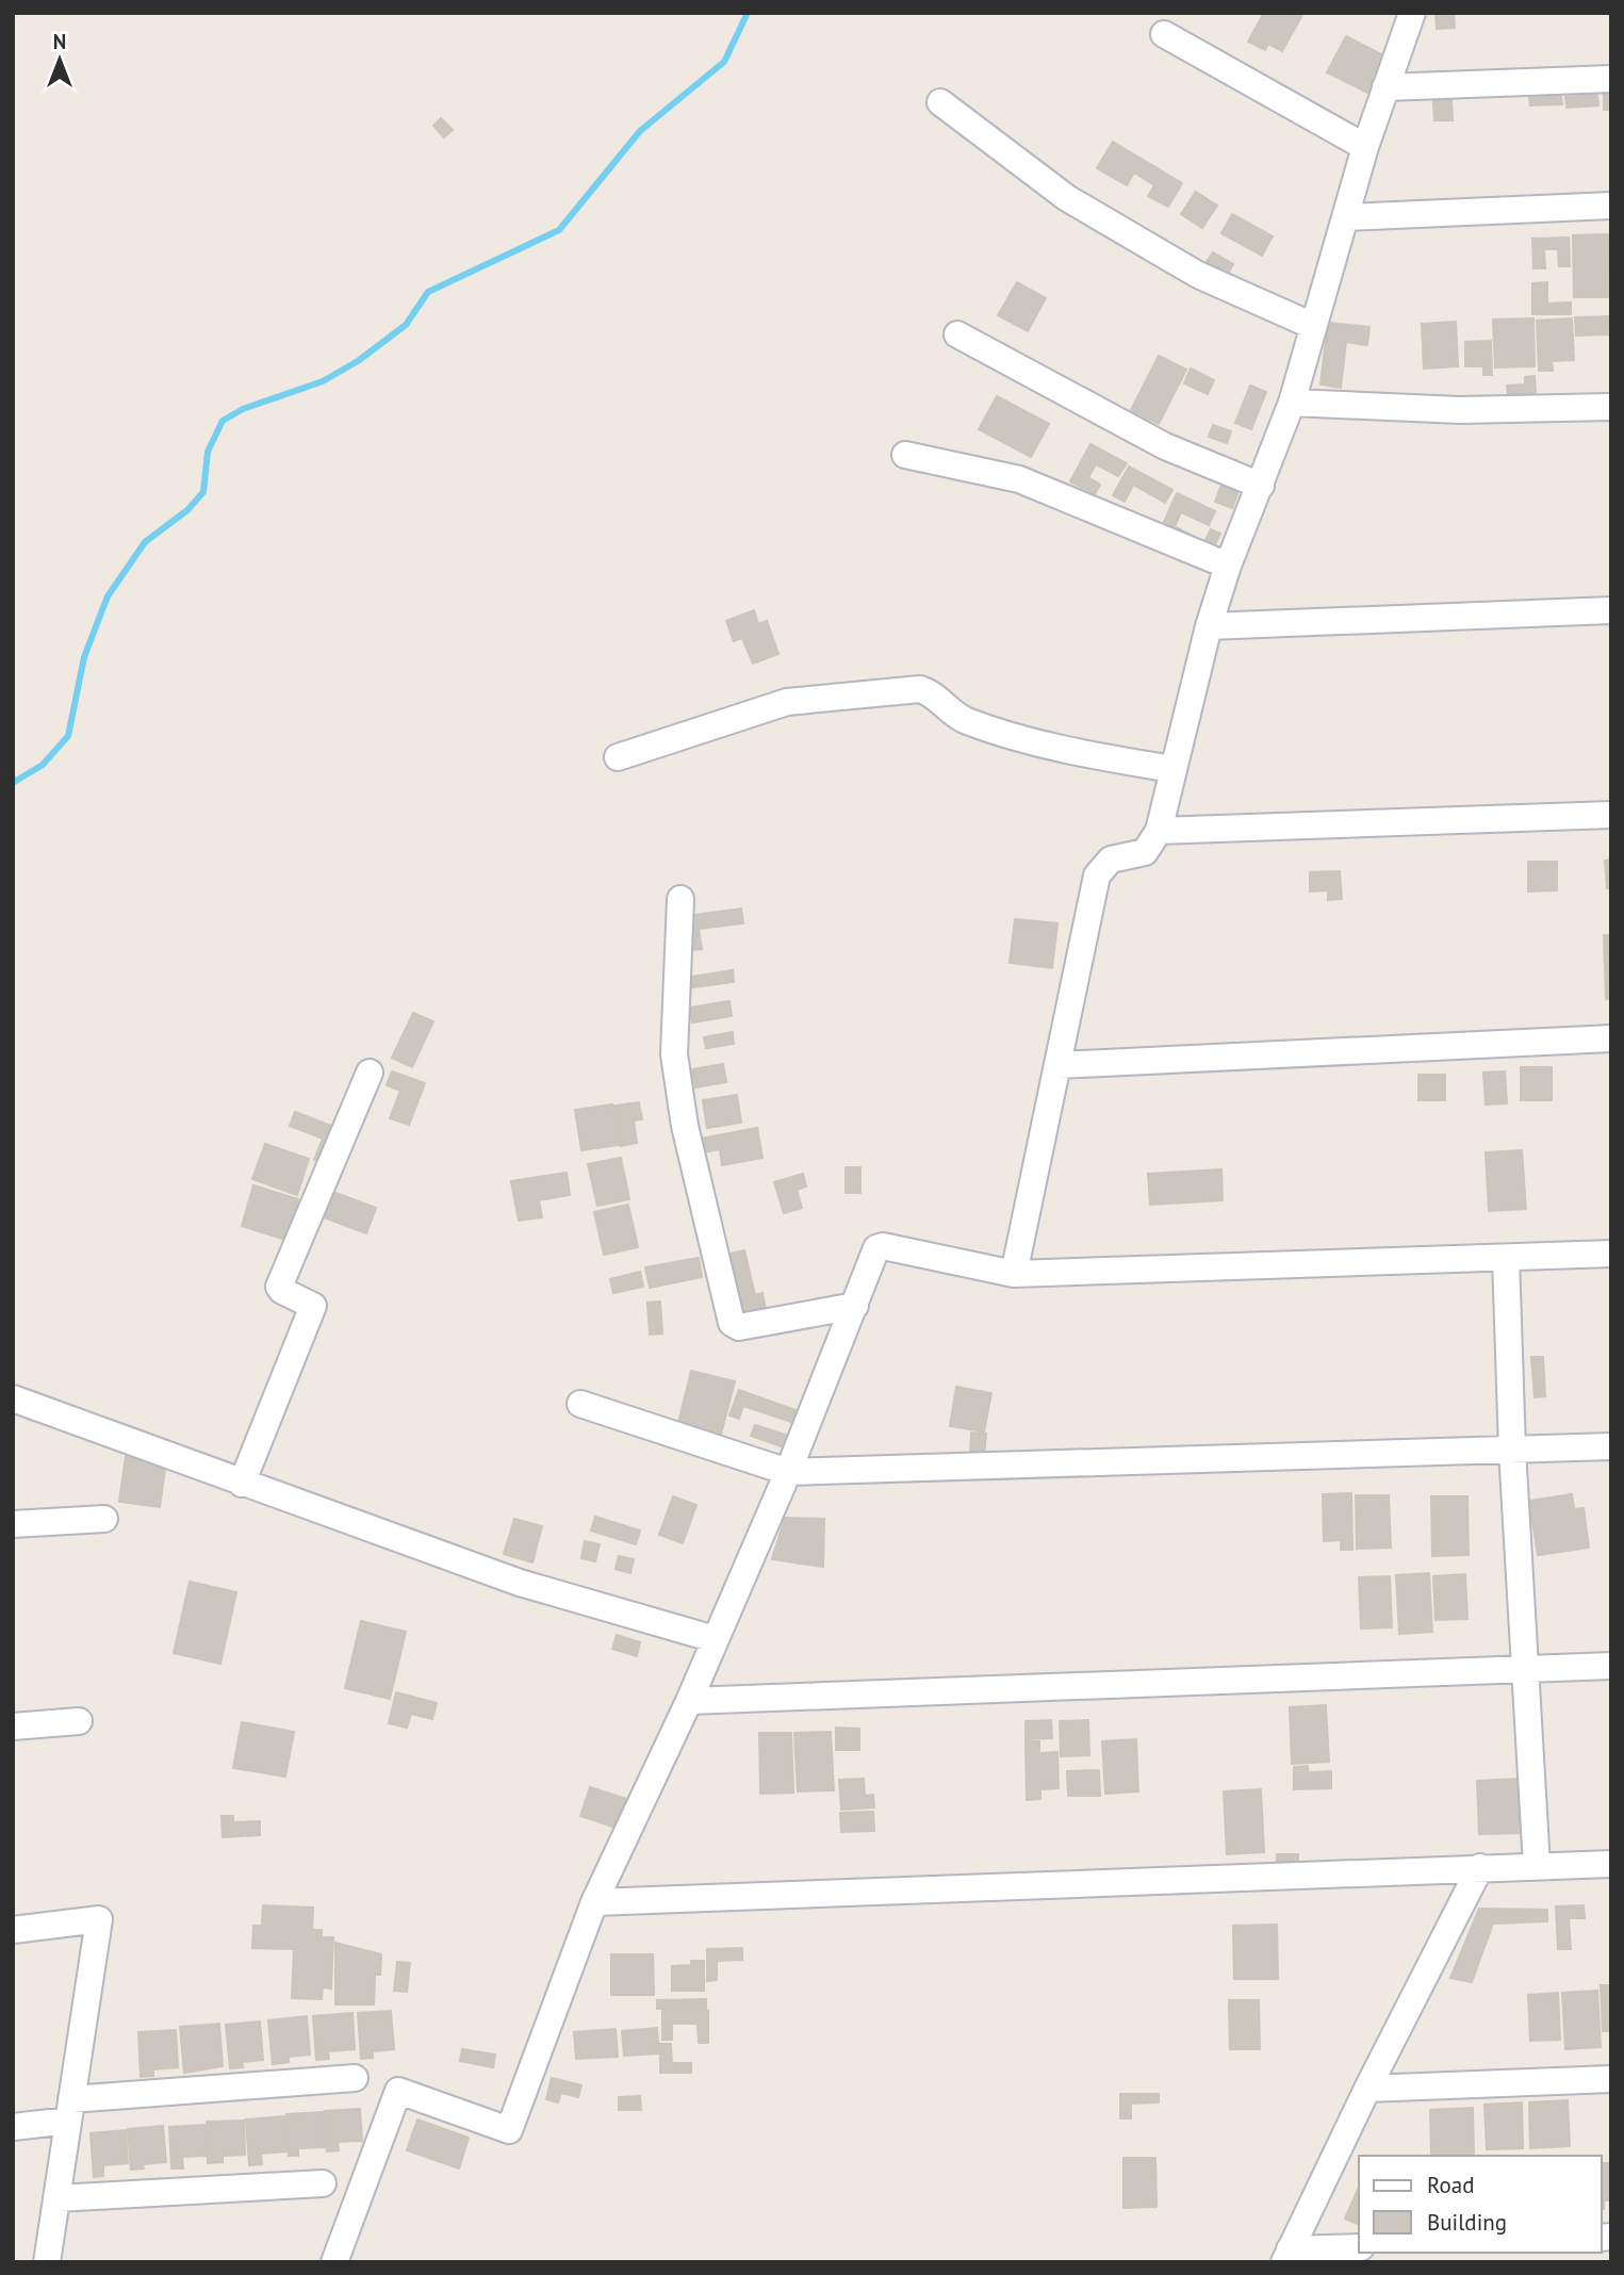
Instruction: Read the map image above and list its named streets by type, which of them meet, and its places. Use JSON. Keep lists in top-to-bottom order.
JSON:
{
  "legend": ["Road", "Building"],
  "north": "top"
}
